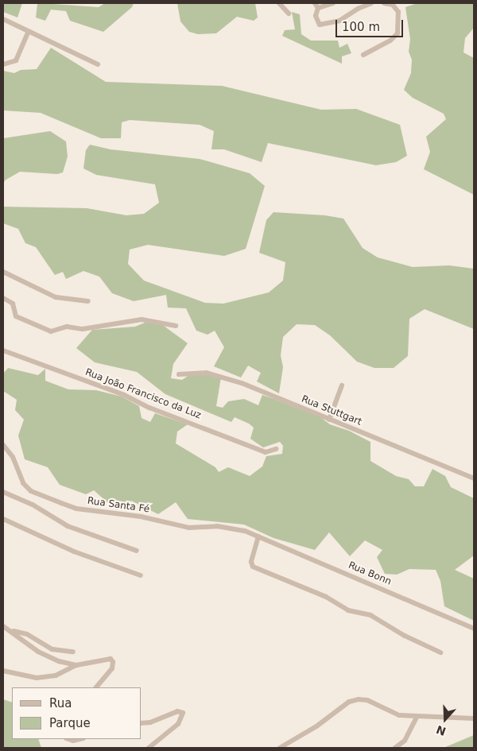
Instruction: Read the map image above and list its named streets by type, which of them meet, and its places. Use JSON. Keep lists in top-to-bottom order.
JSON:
{
  "streets": {
    "street": [
      "Rua João Francisco da Luz",
      "Rua Stuttgart",
      "Rua Santa Fé",
      "Rua Bonn"
    ]
  },
  "crossings": [
    ["Rua Santa Fé", "Rua Bonn"]
  ],
  "legend": ["Rua", "Parque"],
  "scale_bar": "100 m",
  "north": "bottom"
}
